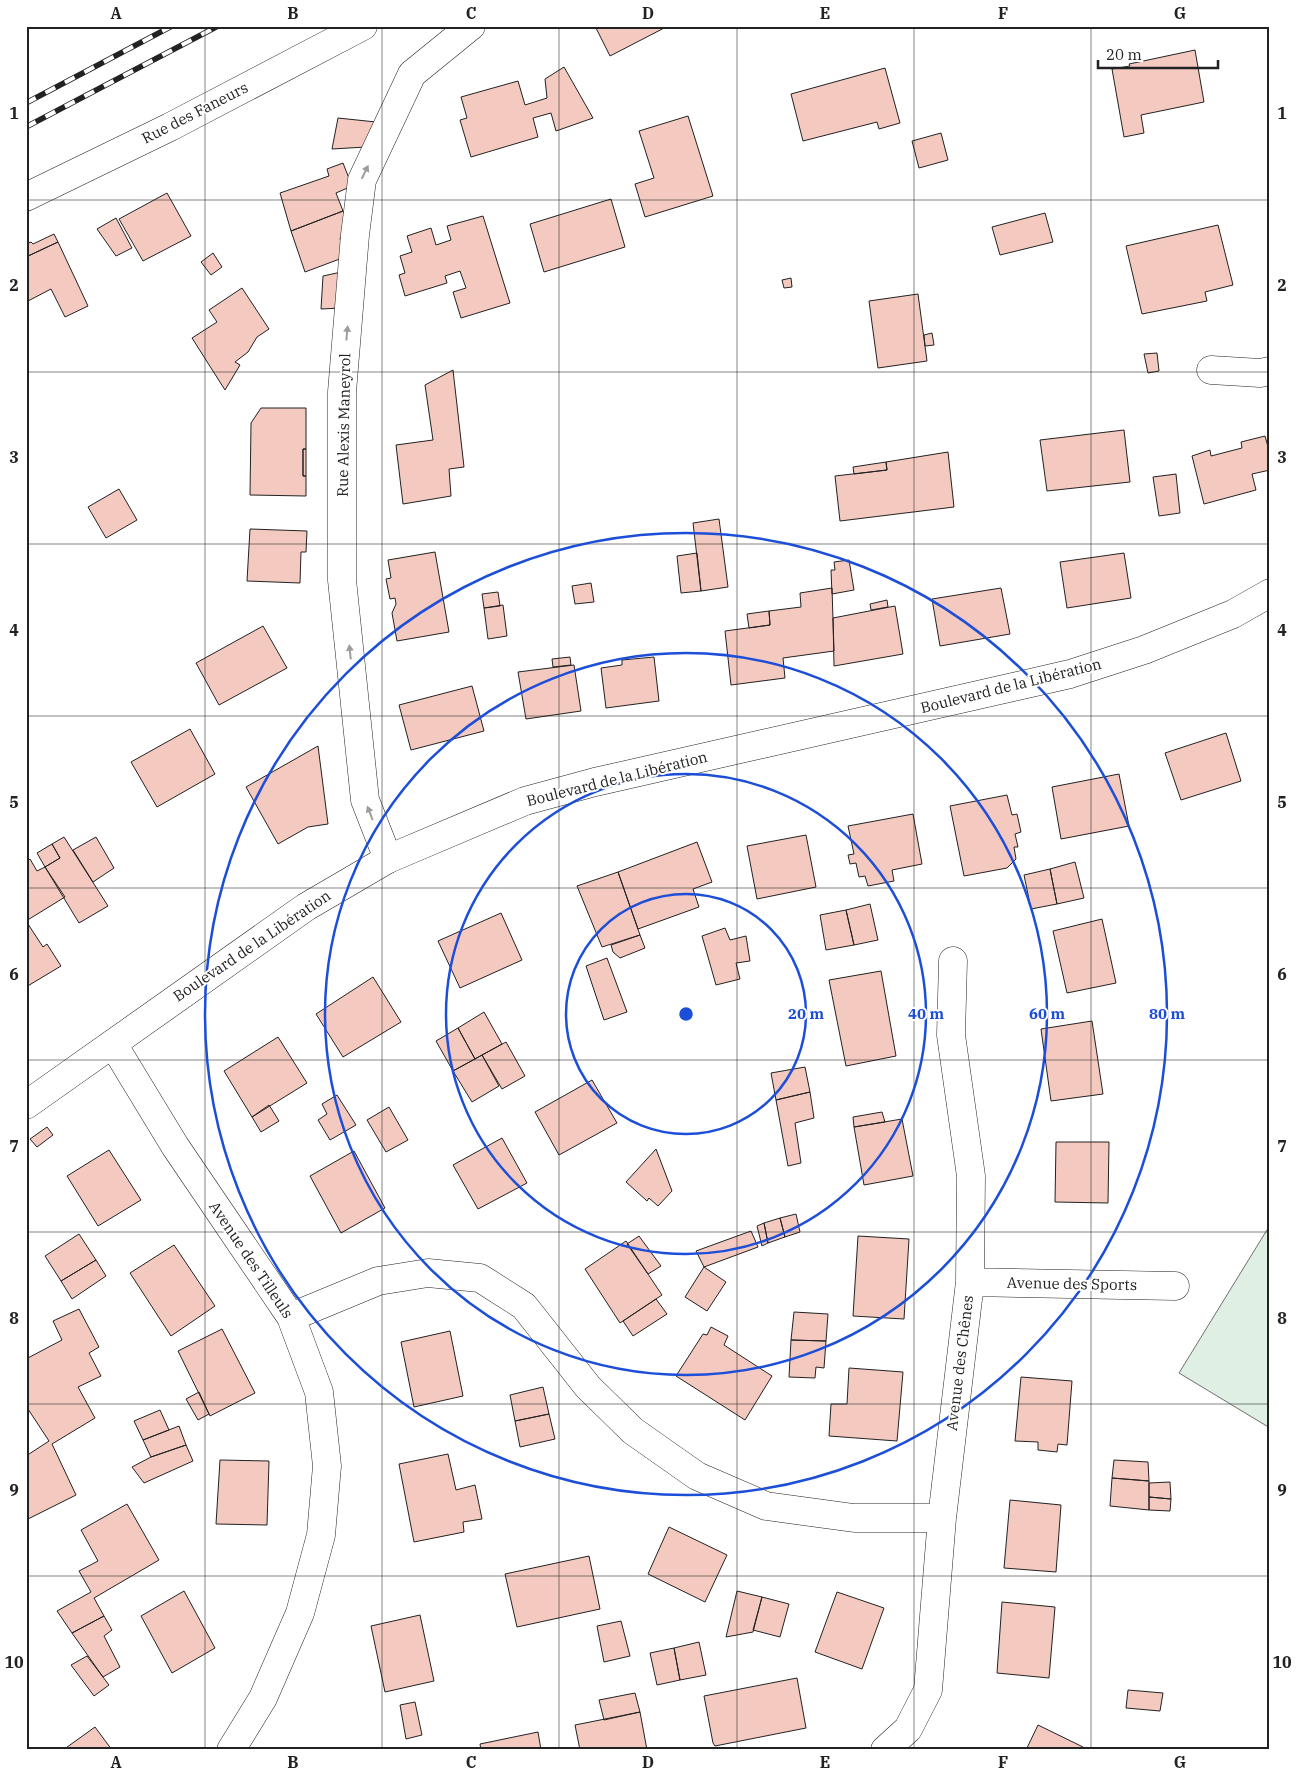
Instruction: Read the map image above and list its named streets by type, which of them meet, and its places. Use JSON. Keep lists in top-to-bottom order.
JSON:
{
  "streets": {
    "street": [
      "Rue des Faneurs",
      "Rue Alexis Maneyrol",
      "Boulevard de la Libération",
      "Avenue des Tilleuls",
      "Avenue des Sports",
      "Avenue des Chênes"
    ]
  },
  "crossings": [
    ["Rue Alexis Maneyrol", "Boulevard de la Libération"],
    ["Boulevard de la Libération", "Avenue des Tilleuls"],
    ["Avenue des Sports", "Avenue des Chênes"]
  ],
  "one_way": ["Rue Alexis Maneyrol"],
  "scale_bar": "20 m",
  "grid": {
    "columns": [
      "A",
      "B",
      "C",
      "D",
      "E",
      "F",
      "G"
    ],
    "rows": [
      "1",
      "2",
      "3",
      "4",
      "5",
      "6",
      "7",
      "8",
      "9",
      "10"
    ]
  },
  "rings": [
    "20 m",
    "40 m",
    "60 m",
    "80 m"
  ]
}
